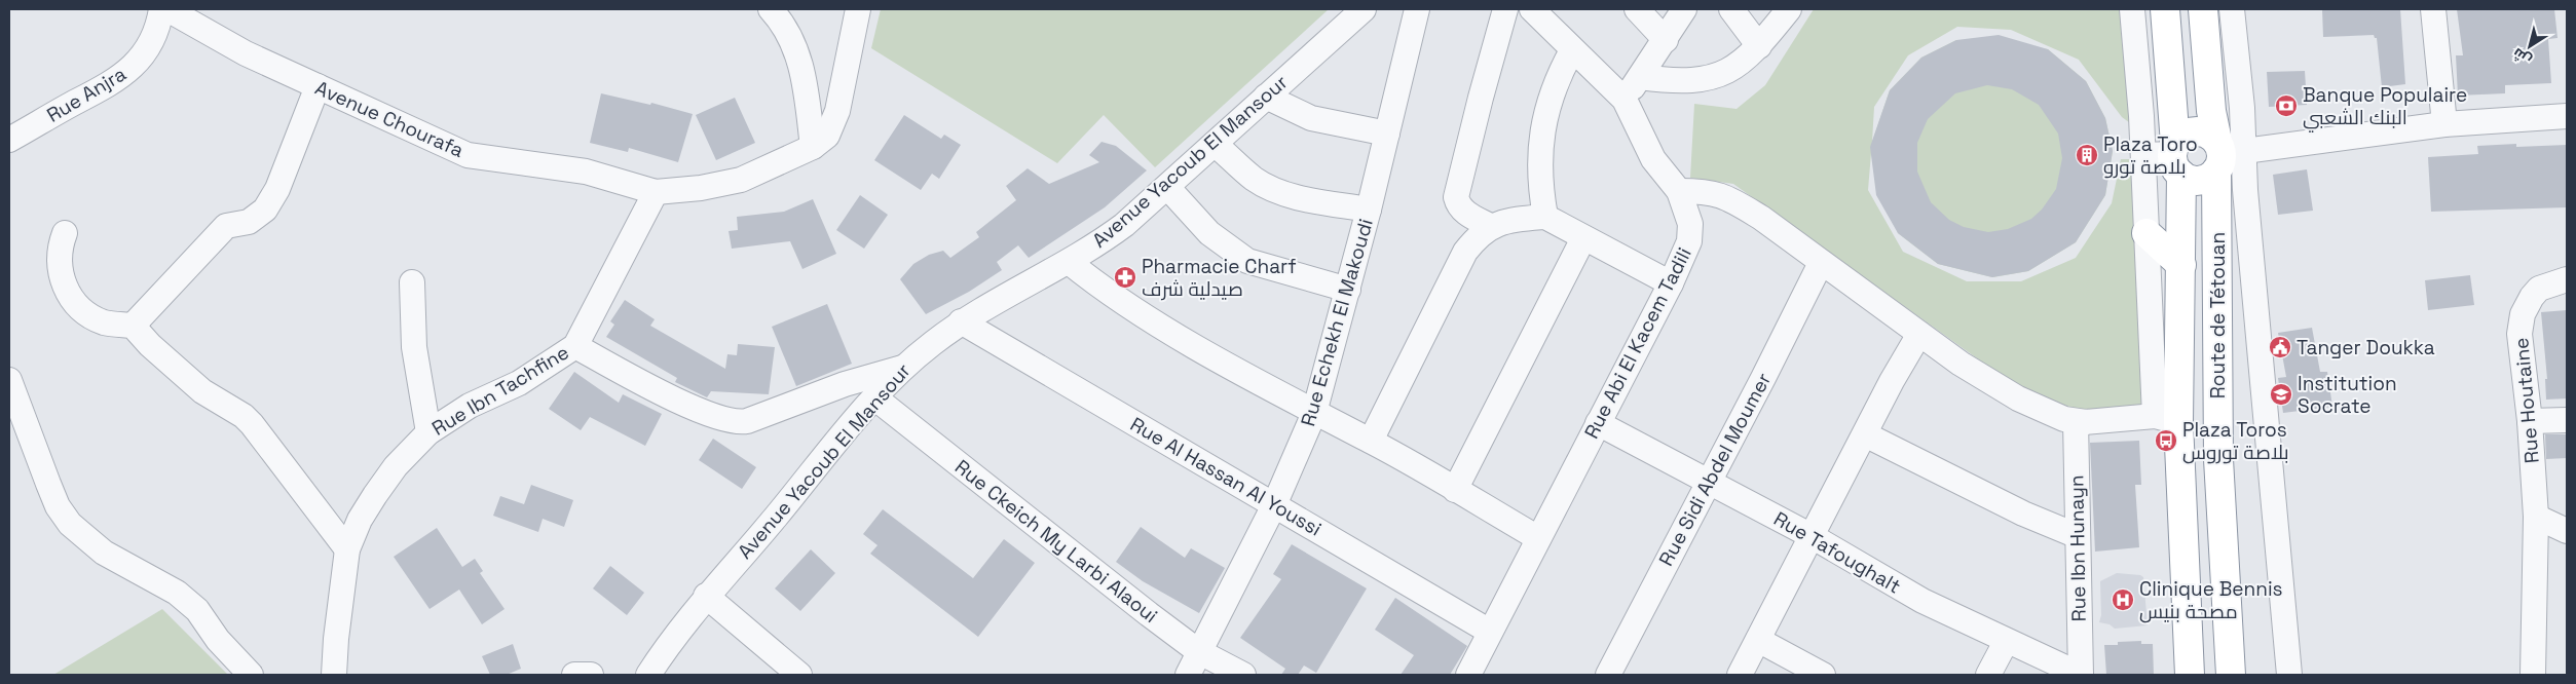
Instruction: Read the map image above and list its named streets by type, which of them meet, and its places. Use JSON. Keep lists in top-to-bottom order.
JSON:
{
  "streets": {
    "highway": ["Route de Tétouan"],
    "street": [
      "Rue Anjra",
      "Avenue Chourafa",
      "Avenue Yacoub El Mansour",
      "Rue Echekh El Makoudi",
      "Rue Abi El Kacem Tadili",
      "Rue Ibn Tachfine",
      "Rue Houtaine",
      "Rue Sidi Abdel Moumer",
      "Rue Al Hassan Al Youssi",
      "Rue Ckeich My Larbi Alaoui",
      "Rue Ibn Hunayn",
      "Rue Tafoughalt"
    ]
  },
  "crossings": [
    ["Avenue Chourafa", "Rue Ibn Tachfine"],
    ["Avenue Yacoub El Mansour", "Rue Al Hassan Al Youssi"],
    ["Avenue Yacoub El Mansour", "Rue Ckeich My Larbi Alaoui"],
    ["Rue Echekh El Makoudi", "Rue Al Hassan Al Youssi"],
    ["Rue Echekh El Makoudi", "Rue Ckeich My Larbi Alaoui"],
    ["Rue Abi El Kacem Tadili", "Rue Al Hassan Al Youssi"],
    ["Rue Abi El Kacem Tadili", "Rue Tafoughalt"],
    ["Rue Sidi Abdel Moumer", "Rue Tafoughalt"],
    ["Rue Ibn Hunayn", "Rue Tafoughalt"]
  ],
  "places": {
    "bank": ["Banque Populaire البنك الشعبي"],
    "building": ["Plaza Toro بلاصة تورو"],
    "pharmacy": ["Pharmacie Charf صيدلية شرف"],
    "public building": ["Tanger Doukka"],
    "school or university": ["Institution Socrate"],
    "bus stop": ["Plaza Toros بلاصة توروس"],
    "hospital": ["Clinique Bennis مصحة بنيس"]
  },
  "north": "bottom left"
}
